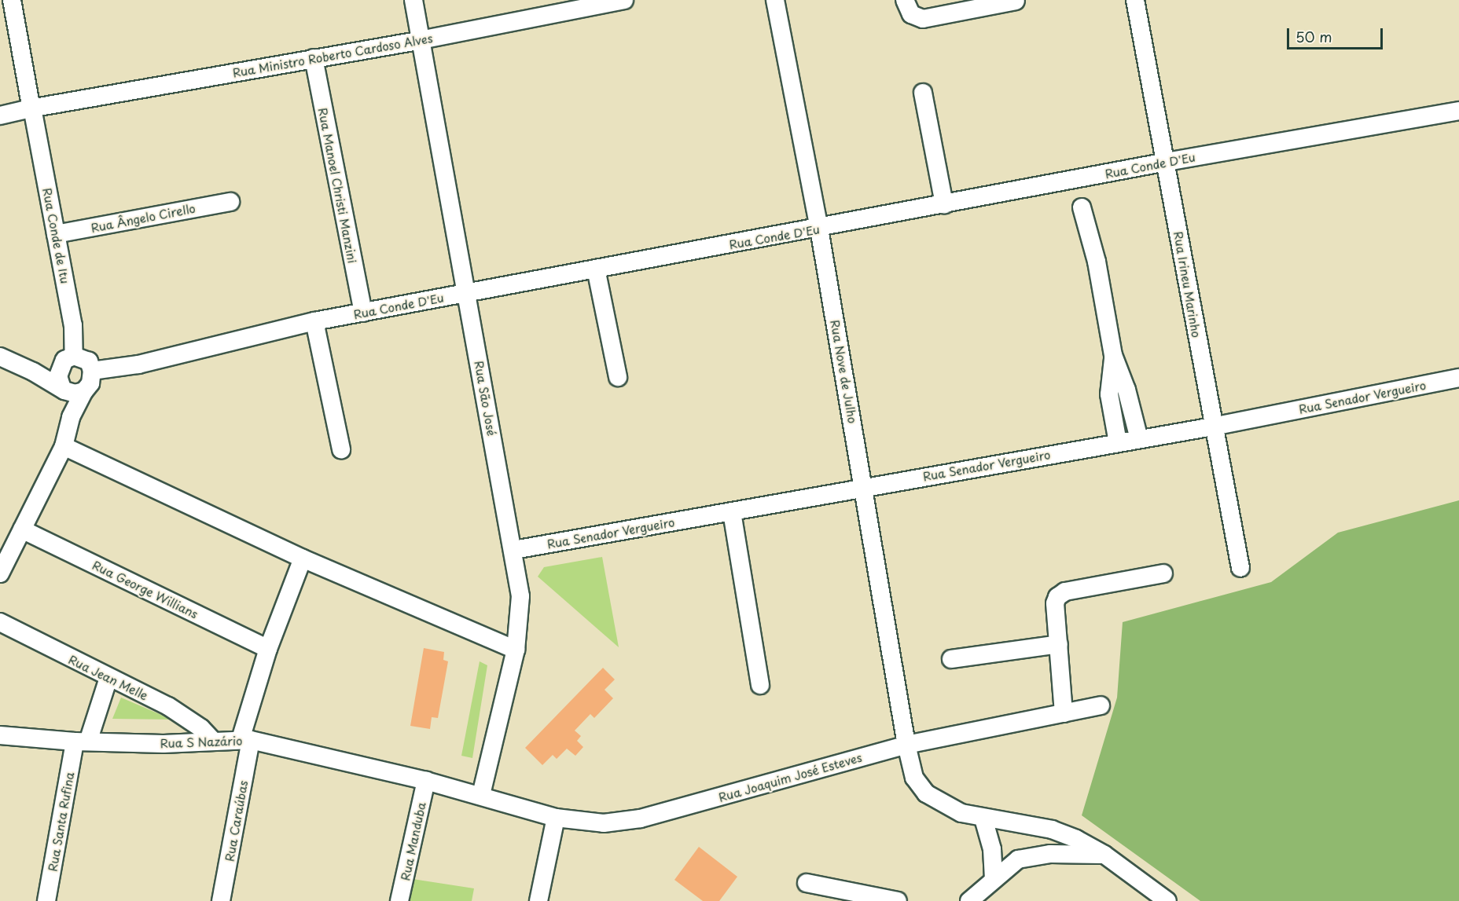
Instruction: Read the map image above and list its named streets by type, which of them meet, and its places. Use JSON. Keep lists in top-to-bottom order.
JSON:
{
  "streets": {
    "street": [
      "Rua Ministro Roberto Cardoso Alves",
      "Rua Conde D'Eu",
      "Rua Manoel Christi Manzini",
      "Rua Ângelo Cirello",
      "Rua Conde de Itu",
      "Rua Irineu Marinho",
      "Rua Nove de Julho",
      "Rua Senador Vergueiro",
      "Rua São José",
      "Rua George Willians",
      "Rua Jean Melle",
      "Rua S Nazário",
      "Rua Joaquim José Esteves",
      "Rua Caraúbas",
      "Rua Santa Rufina",
      "Rua Manduba"
    ]
  },
  "crossings": [
    ["Rua Ministro Roberto Cardoso Alves", "Rua Manoel Christi Manzini"],
    ["Rua Ministro Roberto Cardoso Alves", "Rua Conde de Itu"],
    ["Rua Ministro Roberto Cardoso Alves", "Rua São José"],
    ["Rua Conde D'Eu", "Rua Manoel Christi Manzini"],
    ["Rua Conde D'Eu", "Rua Conde de Itu"],
    ["Rua Conde D'Eu", "Rua Irineu Marinho"],
    ["Rua Conde D'Eu", "Rua Nove de Julho"],
    ["Rua Conde D'Eu", "Rua São José"],
    ["Rua Ângelo Cirello", "Rua Conde de Itu"],
    ["Rua Irineu Marinho", "Rua Senador Vergueiro"],
    ["Rua Nove de Julho", "Rua Senador Vergueiro"],
    ["Rua Nove de Julho", "Rua Joaquim José Esteves"],
    ["Rua Senador Vergueiro", "Rua São José"],
    ["Rua São José", "Rua S Nazário"],
    ["Rua São José", "Rua Joaquim José Esteves"],
    ["Rua George Willians", "Rua Caraúbas"],
    ["Rua Jean Melle", "Rua S Nazário"],
    ["Rua Jean Melle", "Rua Santa Rufina"],
    ["Rua S Nazário", "Rua Joaquim José Esteves"],
    ["Rua S Nazário", "Rua Caraúbas"],
    ["Rua S Nazário", "Rua Santa Rufina"],
    ["Rua S Nazário", "Rua Manduba"]
  ],
  "scale_bar": "50 m"
}
